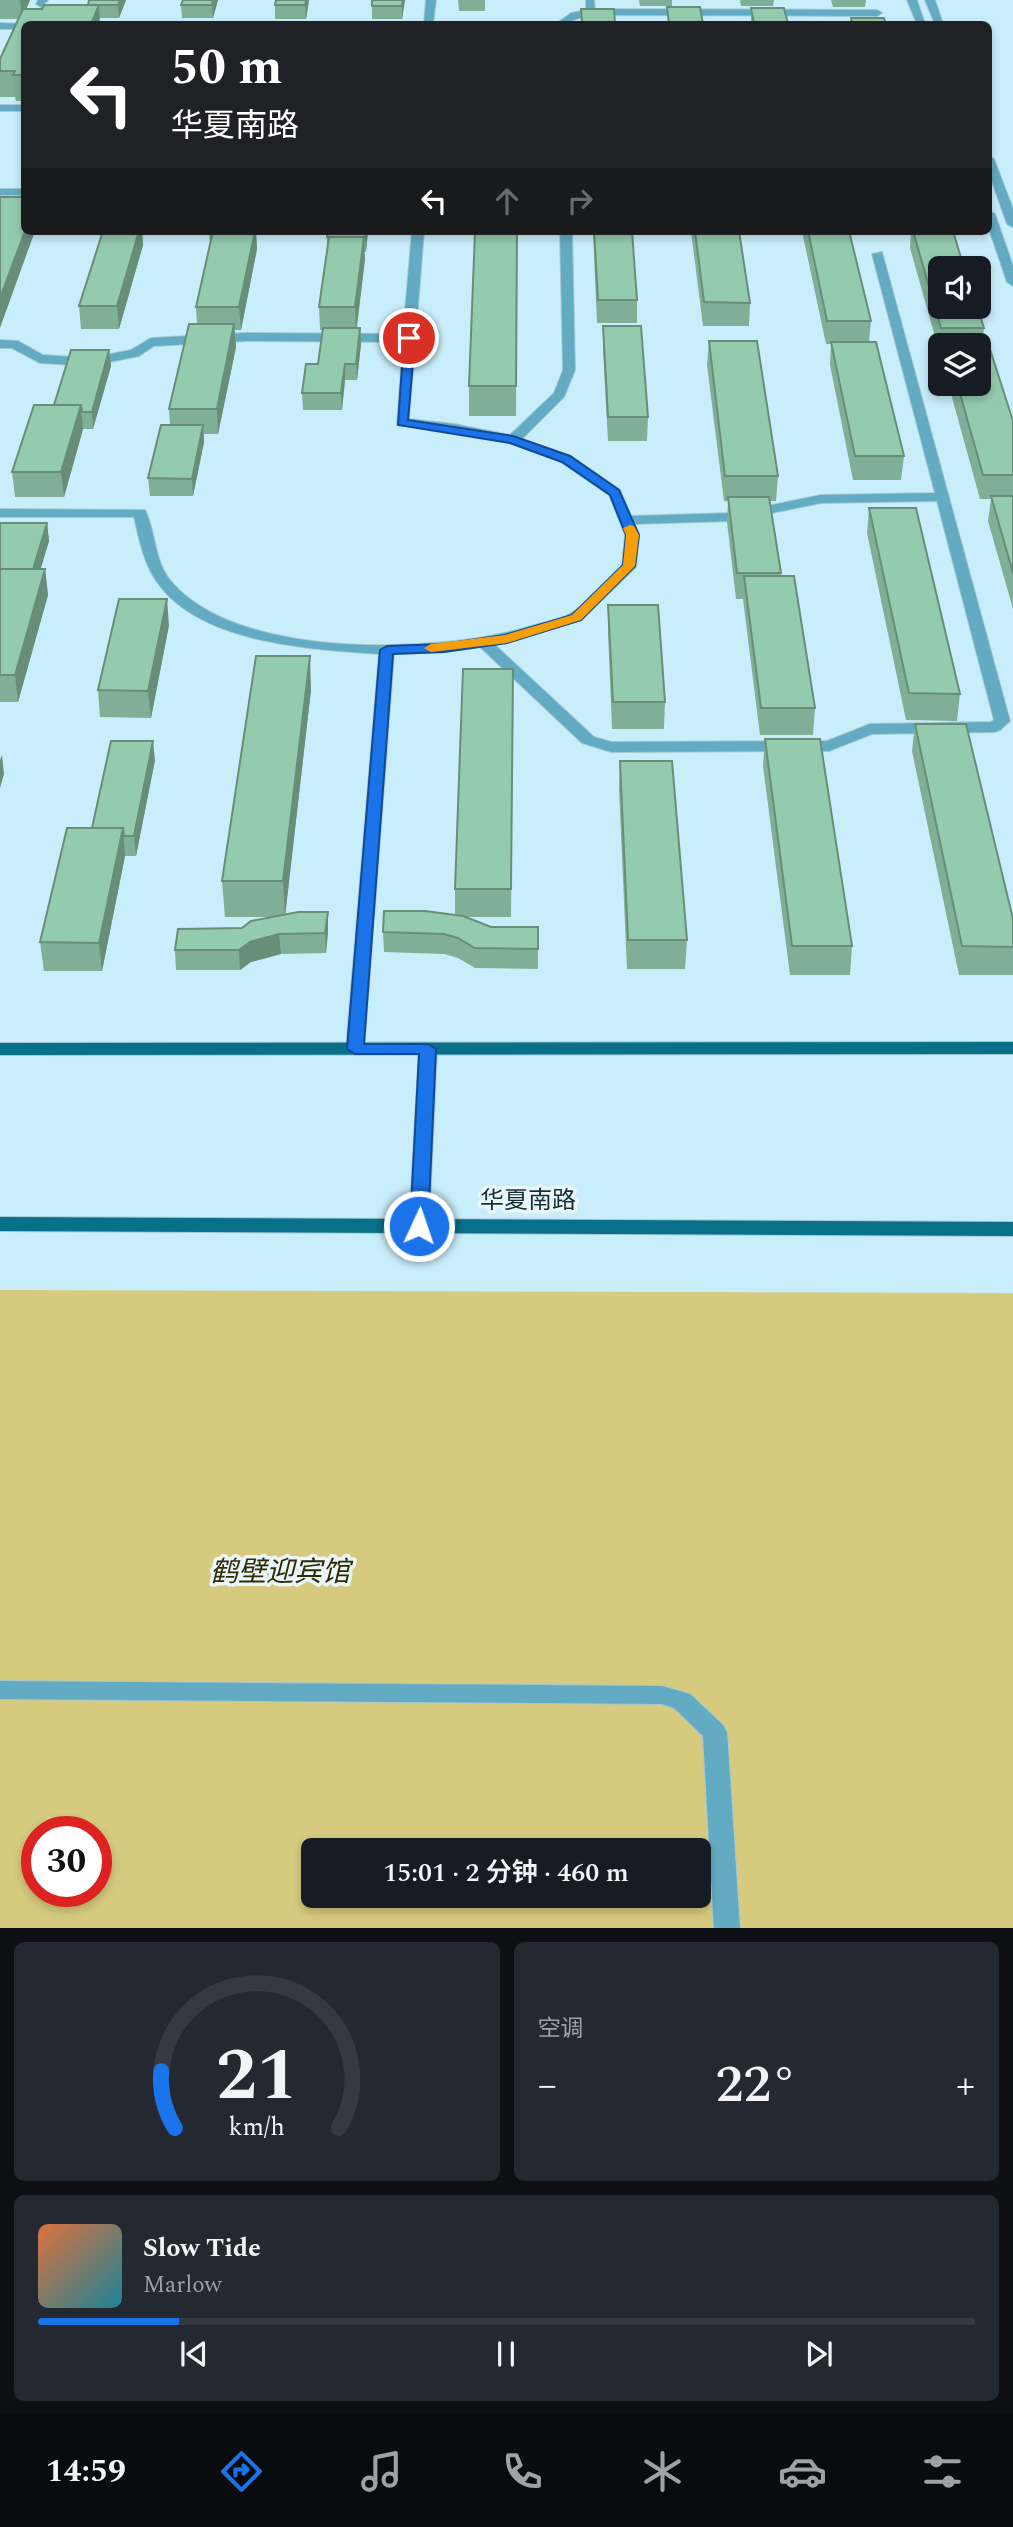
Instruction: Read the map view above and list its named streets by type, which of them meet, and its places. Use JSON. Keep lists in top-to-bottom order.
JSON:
{
  "streets": {
    "main road": ["华夏南路"]
  },
  "parks": ["鹤壁迎宾馆"],
  "page": {
    "turn": ["50 m", "华夏南路"],
    "limit": "30",
    "trip": "15:01 · 2 分钟 · 460 m",
    "tile": "空调",
    "heat": ["−", "22°", "+"],
    "song": ["Slow Tide", "Marlow"],
    "tabs": "14:59",
    "gauge": ["21", "km/h"]
  }
}
